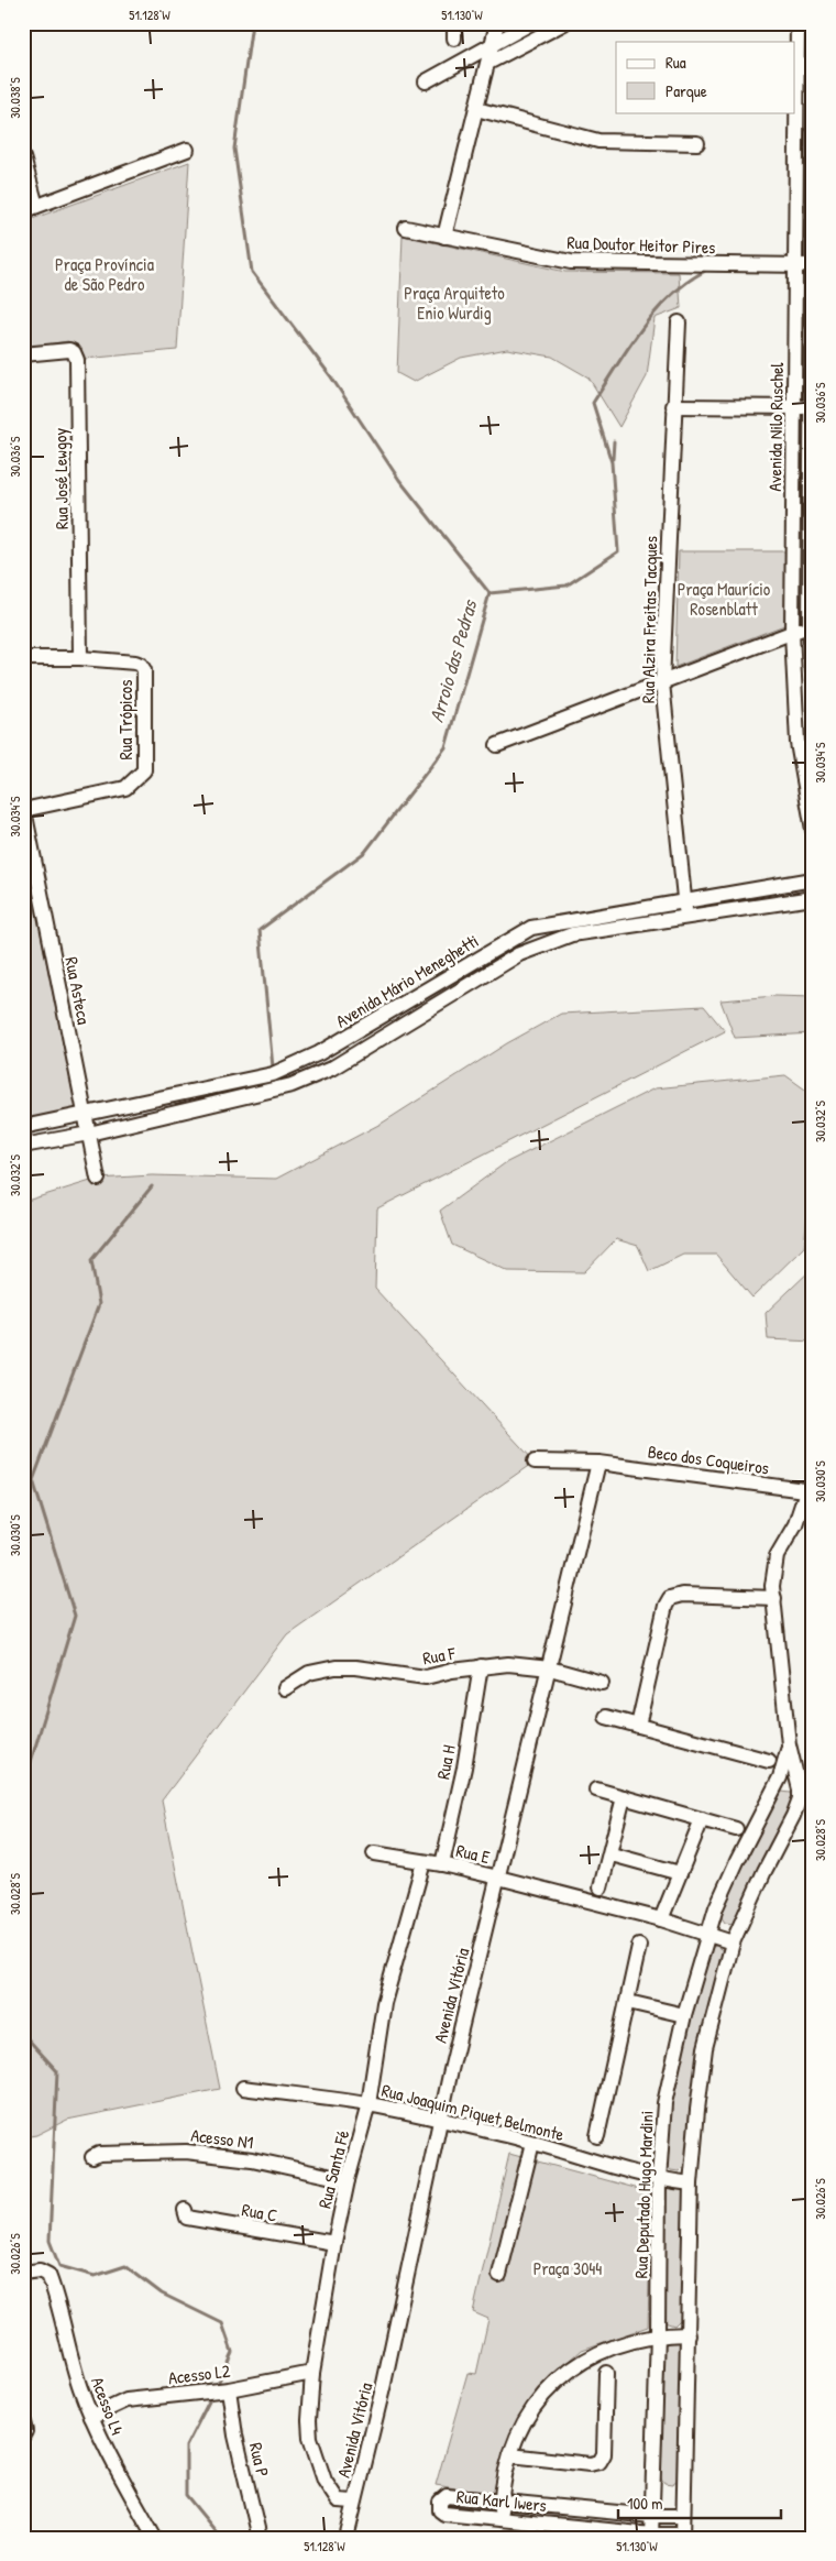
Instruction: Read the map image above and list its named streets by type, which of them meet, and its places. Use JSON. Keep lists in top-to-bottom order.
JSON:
{
  "streets": {
    "street": [
      "Rua Doutor Heitor Pires",
      "Avenida Nilo Ruschel",
      "Rua José Lewgoy",
      "Rua Alzira Freitas Tacques",
      "Rua Trópicos",
      "Avenida Mário Meneghetti",
      "Rua Asteca",
      "Beco dos Coqueiros",
      "Rua F",
      "Rua H",
      "Rua E",
      "Avenida Vitória",
      "Rua Joaquim Piquet Belmonte",
      "Acesso N1",
      "Rua Santa Fé",
      "Rua Deputado Hugo Mardini",
      "Rua C",
      "Acesso L2",
      "Acesso L4",
      "Rua P",
      "Rua Karl Iwers"
    ]
  },
  "crossings": [
    ["Rua Doutor Heitor Pires", "Avenida Nilo Ruschel"],
    ["Rua José Lewgoy", "Rua Trópicos"],
    ["Rua Alzira Freitas Tacques", "Avenida Mário Meneghetti"],
    ["Rua Trópicos", "Rua Asteca"],
    ["Avenida Mário Meneghetti", "Rua Asteca"],
    ["Beco dos Coqueiros", "Avenida Vitória"],
    ["Beco dos Coqueiros", "Rua Deputado Hugo Mardini"],
    ["Rua F", "Rua H"],
    ["Rua F", "Avenida Vitória"],
    ["Rua H", "Rua E"],
    ["Rua E", "Avenida Vitória"],
    ["Rua E", "Rua Santa Fé"],
    ["Rua E", "Rua Deputado Hugo Mardini"],
    ["Avenida Vitória", "Rua Joaquim Piquet Belmonte"],
    ["Avenida Vitória", "Rua Santa Fé"],
    ["Rua Joaquim Piquet Belmonte", "Rua Santa Fé"],
    ["Rua Joaquim Piquet Belmonte", "Rua Deputado Hugo Mardini"],
    ["Acesso N1", "Rua Santa Fé"],
    ["Rua Santa Fé", "Rua C"],
    ["Rua Santa Fé", "Acesso L2"],
    ["Rua Deputado Hugo Mardini", "Rua Karl Iwers"],
    ["Acesso L2", "Acesso L4"],
    ["Acesso L2", "Rua P"]
  ],
  "water": ["Arroio das Pedras"],
  "parks": [
    "Praça Província de São Pedro",
    "Praça Arquiteto Enio Wurdig",
    "Praça Maurício Rosenblatt",
    "Praça 3044"
  ],
  "legend": ["Rua", "Parque"],
  "scale_bar": "100 m",
  "coordinates": [
    "51.128°W",
    "51.130°W",
    "30.038°S",
    "30.036°S",
    "30.034°S",
    "30.032°S",
    "30.030°S",
    "30.028°S",
    "30.026°S"
  ]
}
